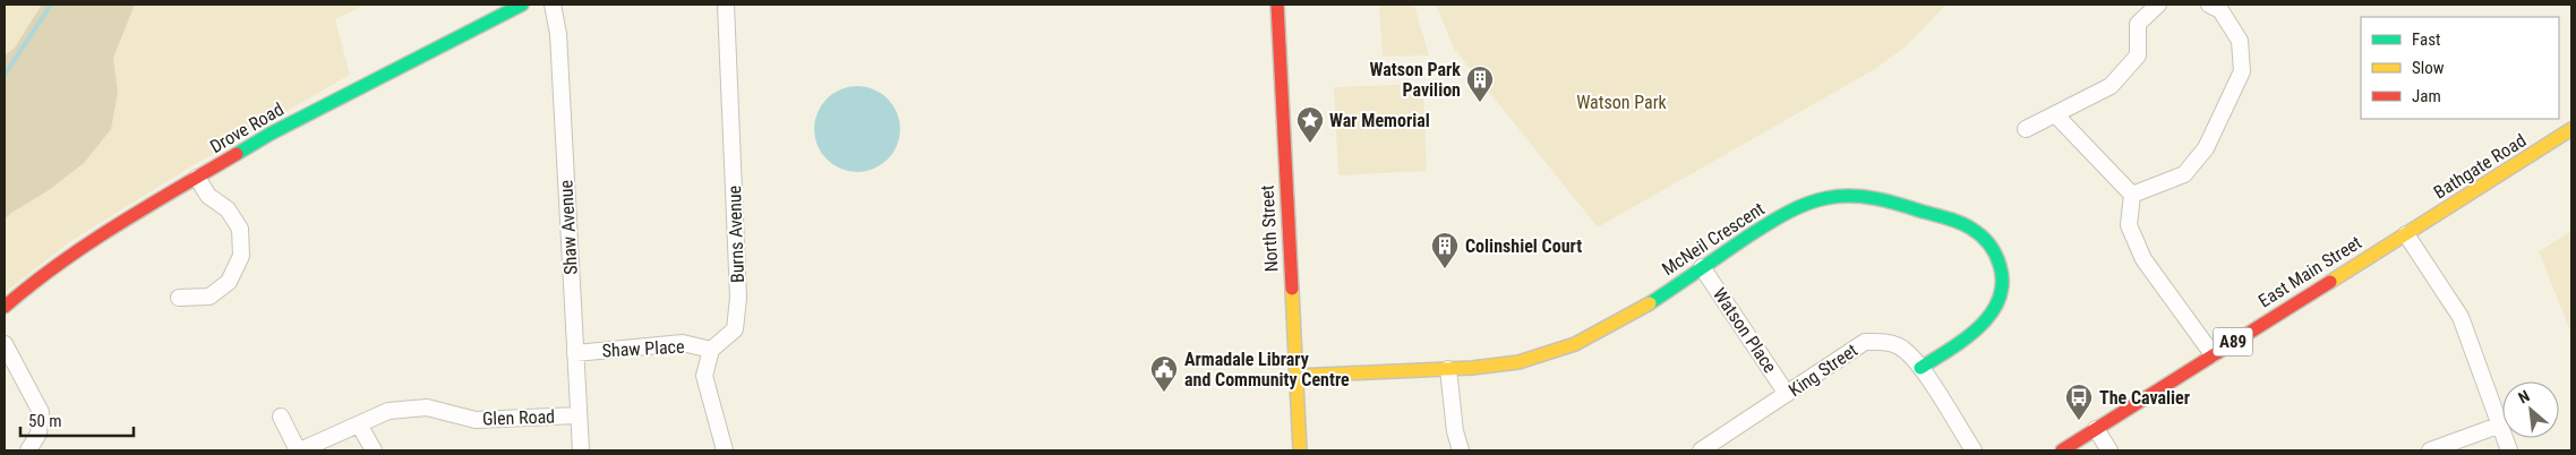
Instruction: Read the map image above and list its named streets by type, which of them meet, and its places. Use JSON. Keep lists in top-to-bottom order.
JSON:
{
  "streets": {
    "street": [
      "Drove Road",
      "Bathgate Road",
      "Shaw Avenue",
      "North Street",
      "Burns Avenue",
      "McNeil Crescent",
      "East Main Street",
      "Watson Place",
      "A89",
      "Shaw Place",
      "King Street",
      "Glen Road"
    ]
  },
  "crossings": [
    ["Bathgate Road", "East Main Street"],
    ["Shaw Avenue", "Shaw Place"],
    ["Shaw Avenue", "Glen Road"],
    ["North Street", "McNeil Crescent"],
    ["Burns Avenue", "Shaw Place"],
    ["McNeil Crescent", "Watson Place"],
    ["McNeil Crescent", "King Street"],
    ["Watson Place", "King Street"]
  ],
  "parks": ["Watson Park"],
  "places": {
    "building": ["Watson Park Pavilion", "Colinshiel Court"],
    "place": ["War Memorial"],
    "public building": ["Armadale Library and Community Centre"],
    "bus stop": ["The Cavalier"]
  },
  "legend": ["Fast", "Slow", "Jam"],
  "scale_bar": "50 m",
  "north": "top left"
}
